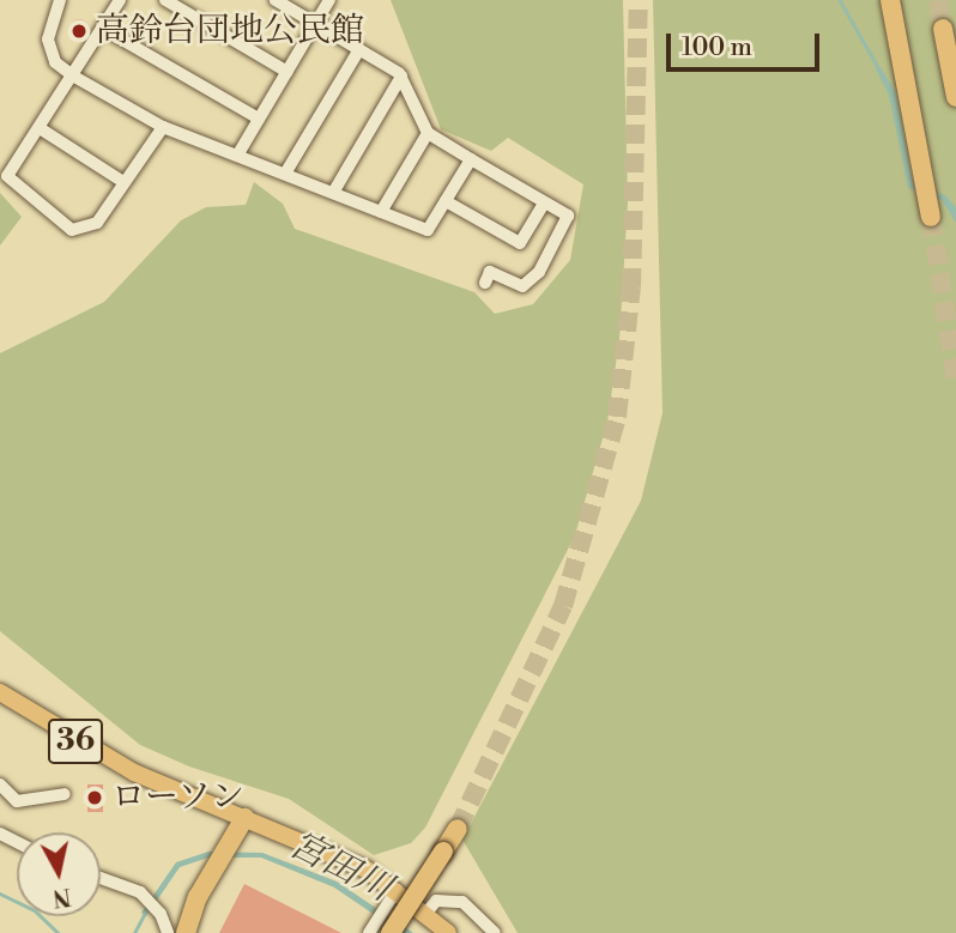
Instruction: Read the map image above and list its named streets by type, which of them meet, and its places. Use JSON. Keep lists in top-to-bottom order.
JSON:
{
  "streets": {
    "main road": ["36"]
  },
  "water": ["宮田川"],
  "places": ["高鈴台団地公民館", "ローソン"],
  "scale_bar": "100 m",
  "north": "bottom"
}
